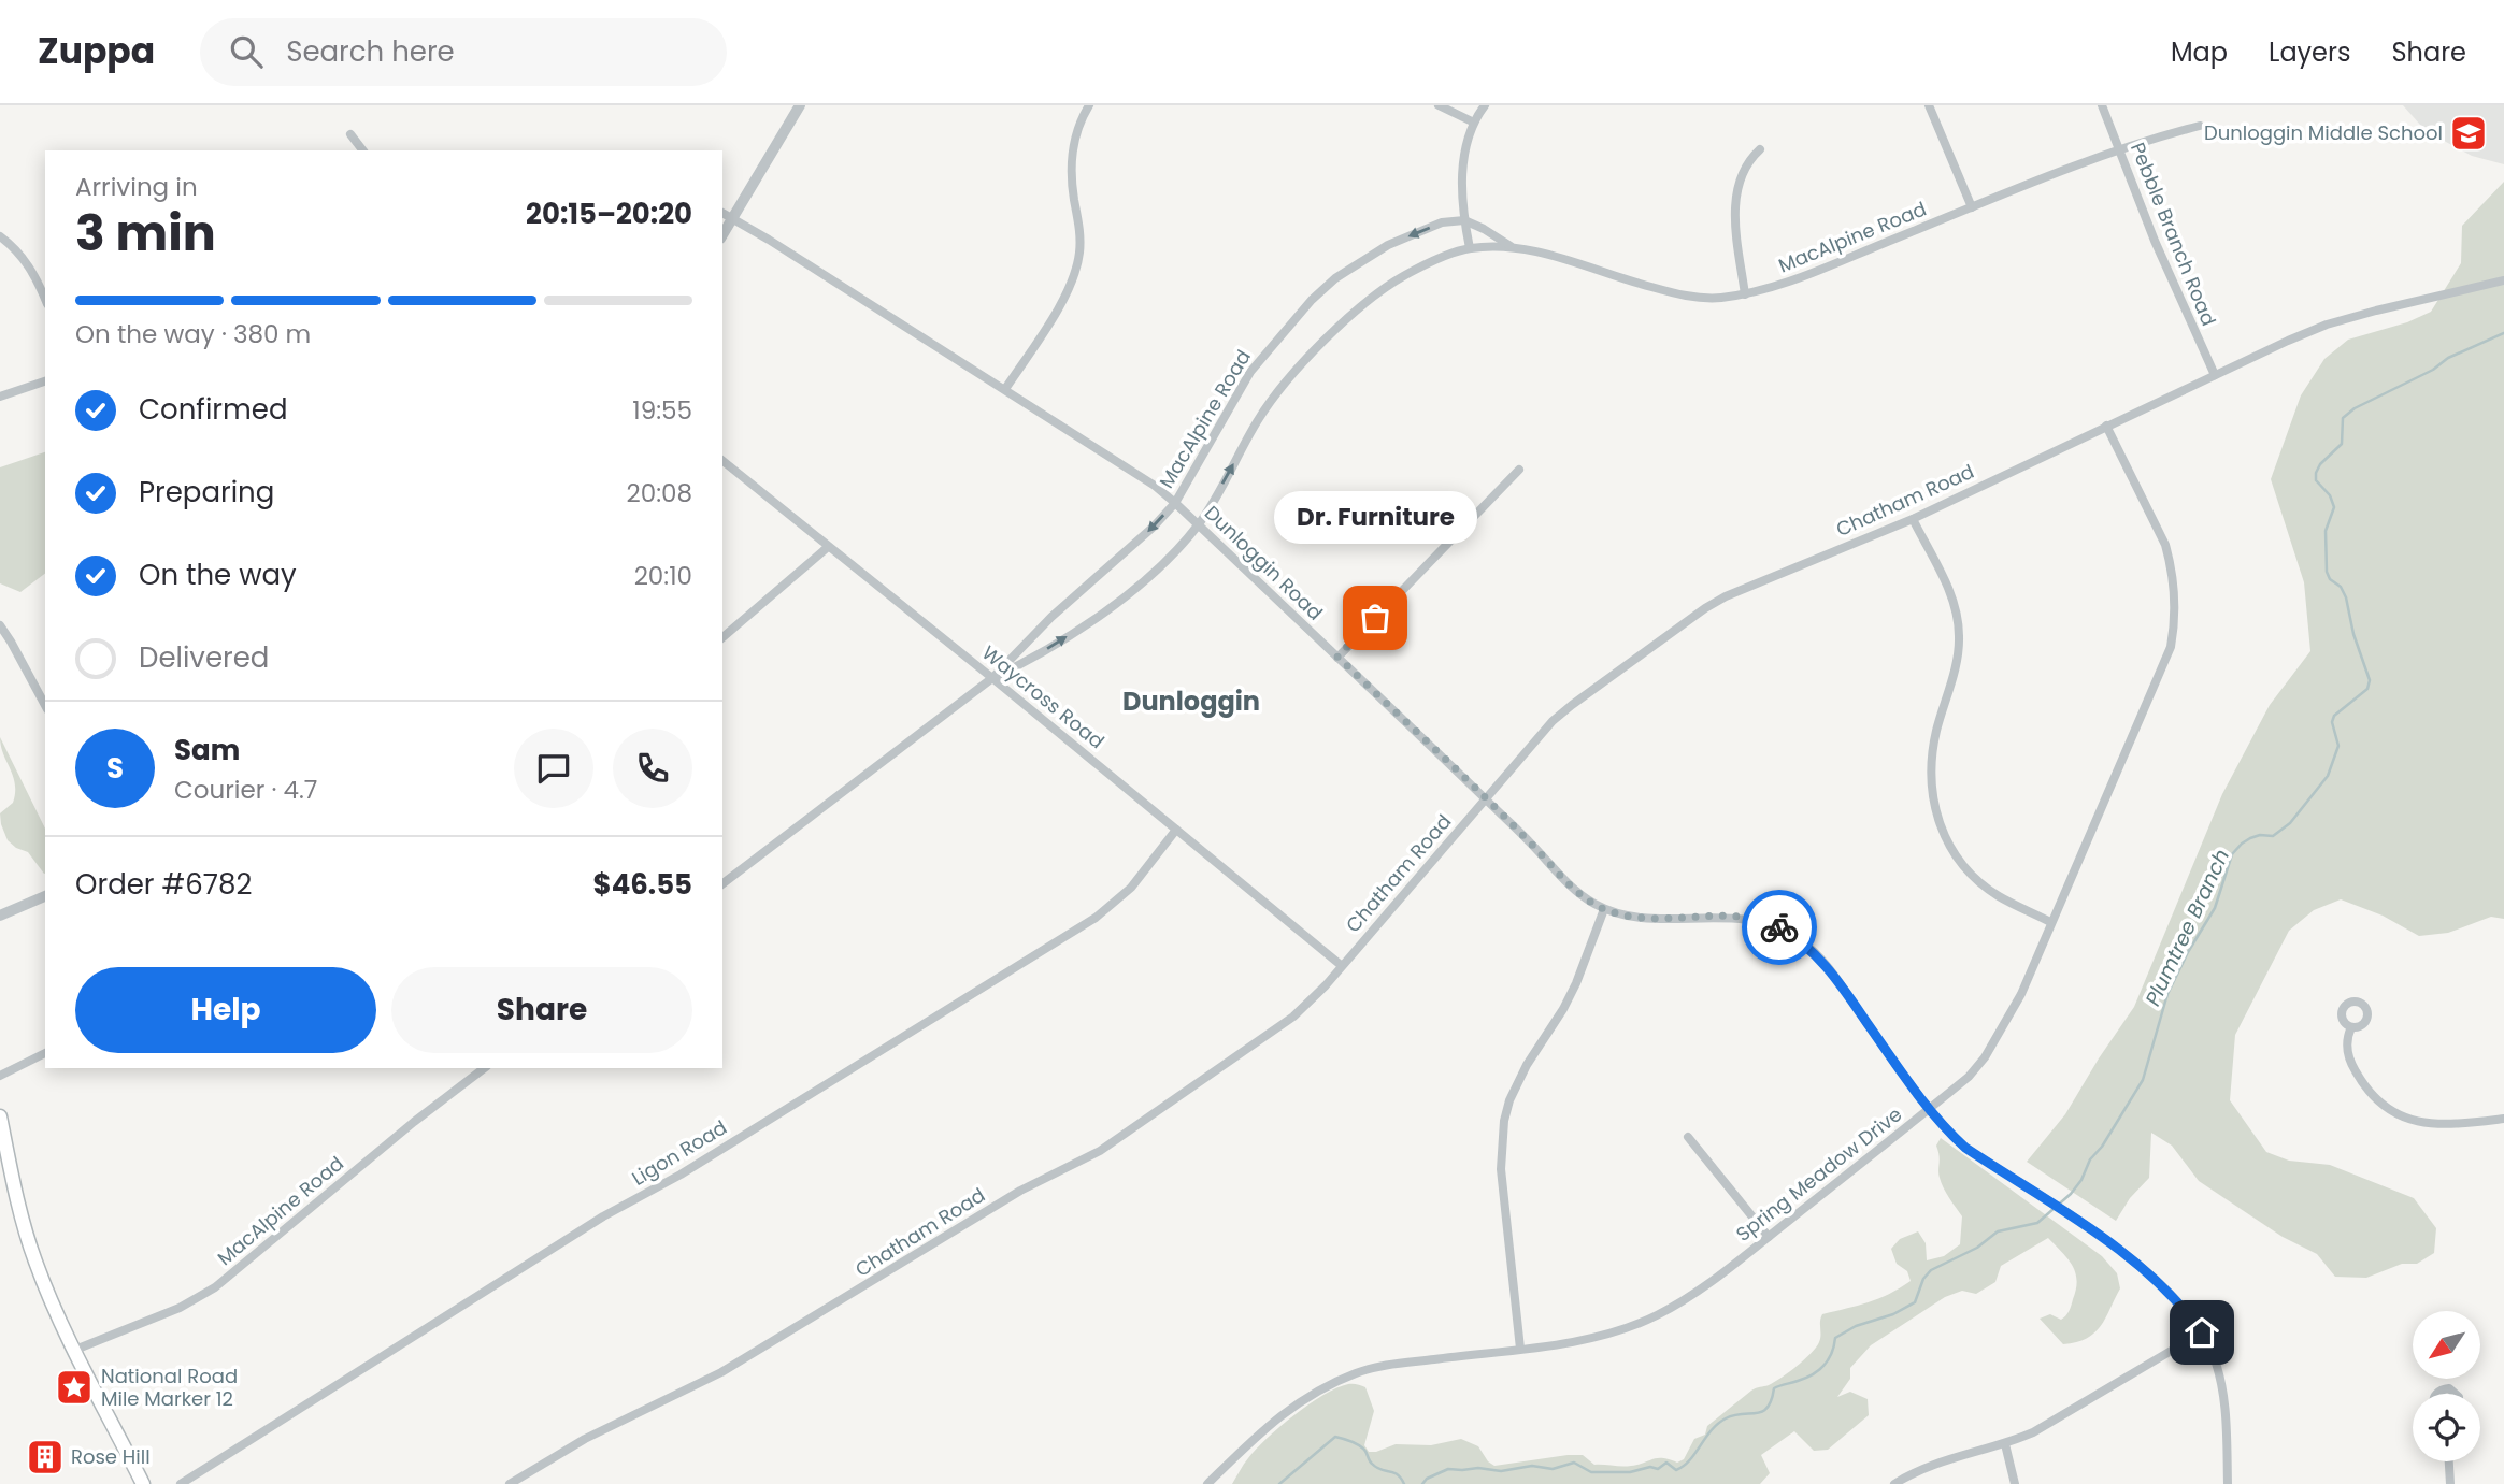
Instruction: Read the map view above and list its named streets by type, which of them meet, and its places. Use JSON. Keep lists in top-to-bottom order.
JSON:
{
  "streets": {
    "street": [
      "Pebble Branch Road",
      "MacAlpine Road",
      "Chatham Road",
      "Dunloggin Road",
      "Waycross Road",
      "Ligon Road",
      "Spring Meadow Drive"
    ]
  },
  "crossings": [
    ["Pebble Branch Road", "MacAlpine Road"],
    ["Pebble Branch Road", "Chatham Road"],
    ["MacAlpine Road", "Dunloggin Road"],
    ["MacAlpine Road", "Waycross Road"],
    ["Chatham Road", "Dunloggin Road"],
    ["Chatham Road", "Waycross Road"],
    ["Chatham Road", "Spring Meadow Drive"],
    ["Dunloggin Road", "Spring Meadow Drive"],
    ["Waycross Road", "Ligon Road"]
  ],
  "districts": ["Dunloggin"],
  "water": ["Plumtree Branch"],
  "places": {
    "school or university": ["Dunloggin Middle School"],
    "other": ["Dr. Furniture"],
    "place": ["National Road Mile Marker 12"],
    "building": ["Rose Hill"]
  },
  "north": "bottom left",
  "page": {
    "header": "Zuppa",
    "search": "Search here",
    "nav": ["Map", "Layers", "Share"],
    "heading": ["3 min", "Arriving in", "20:15–20:20"],
    "panel": [
      "Sam",
      "Courier · 4.7",
      "Order #6782",
      "$46.55"
    ],
    "bar": "On the way · 380 m",
    "list": [
      ["Confirmed", "19:55"],
      ["Preparing", "20:08"],
      ["On the way", "20:10"],
      "Delivered"
    ],
    "bubble": "Dr. Furniture",
    "round": "S",
    "buttons": ["Help", "Share"]
  }
}
